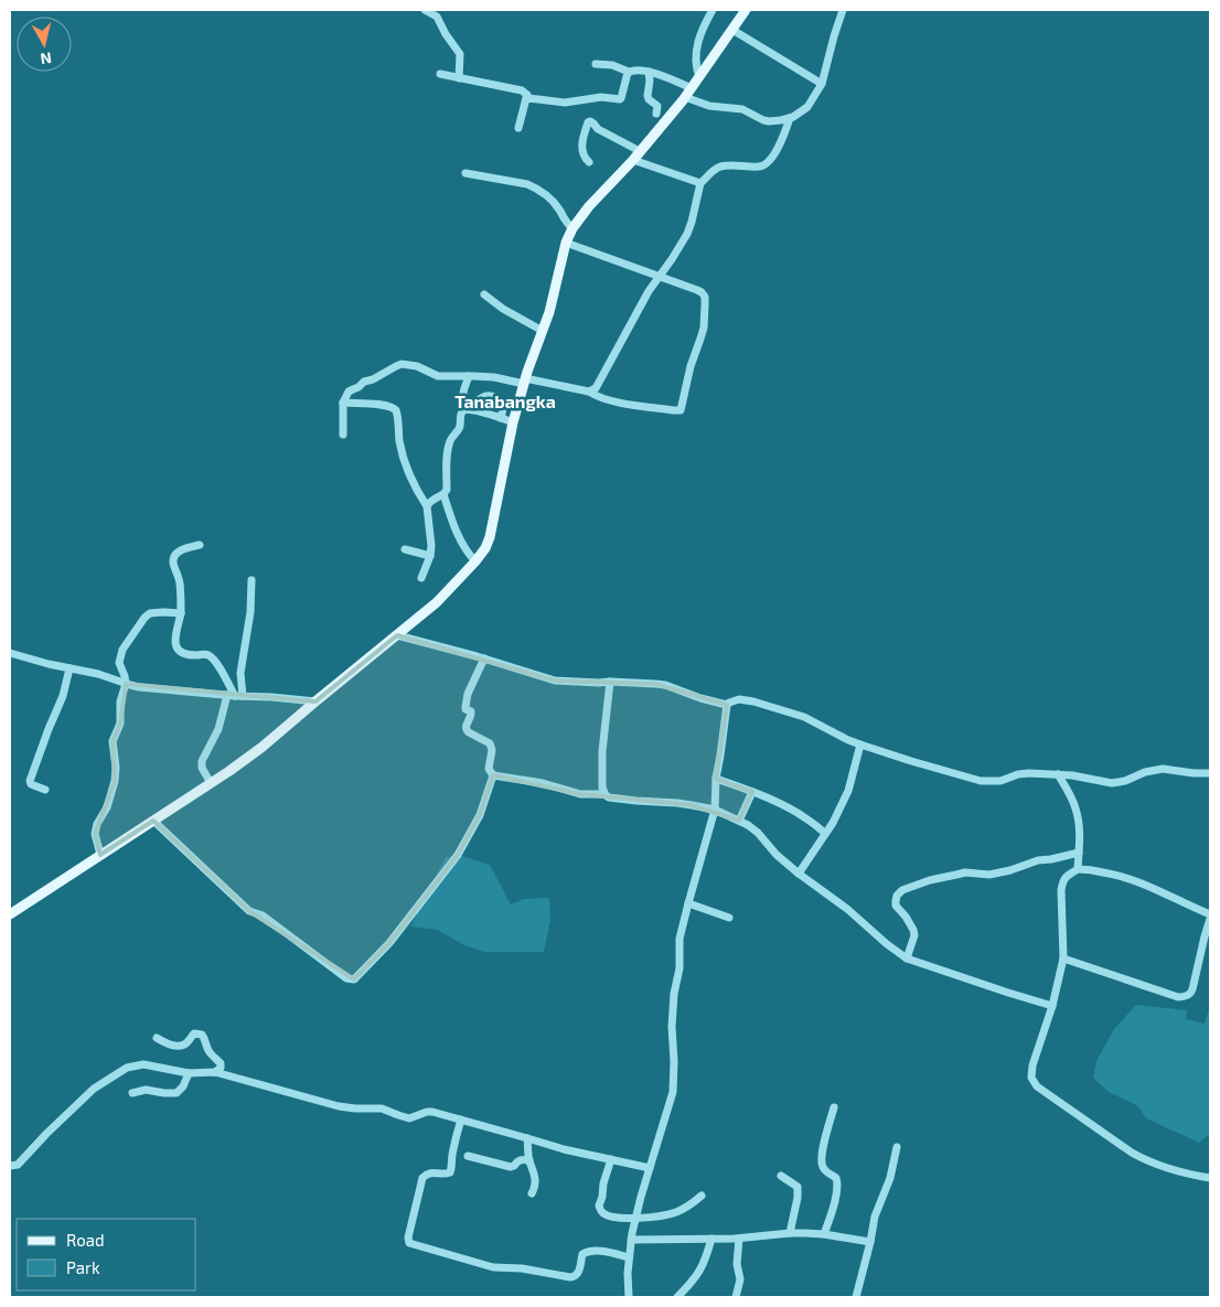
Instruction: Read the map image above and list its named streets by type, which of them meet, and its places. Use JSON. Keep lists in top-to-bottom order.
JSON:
{
  "districts": ["Tanabangka"],
  "legend": ["Road", "Park"],
  "north": "bottom"
}
